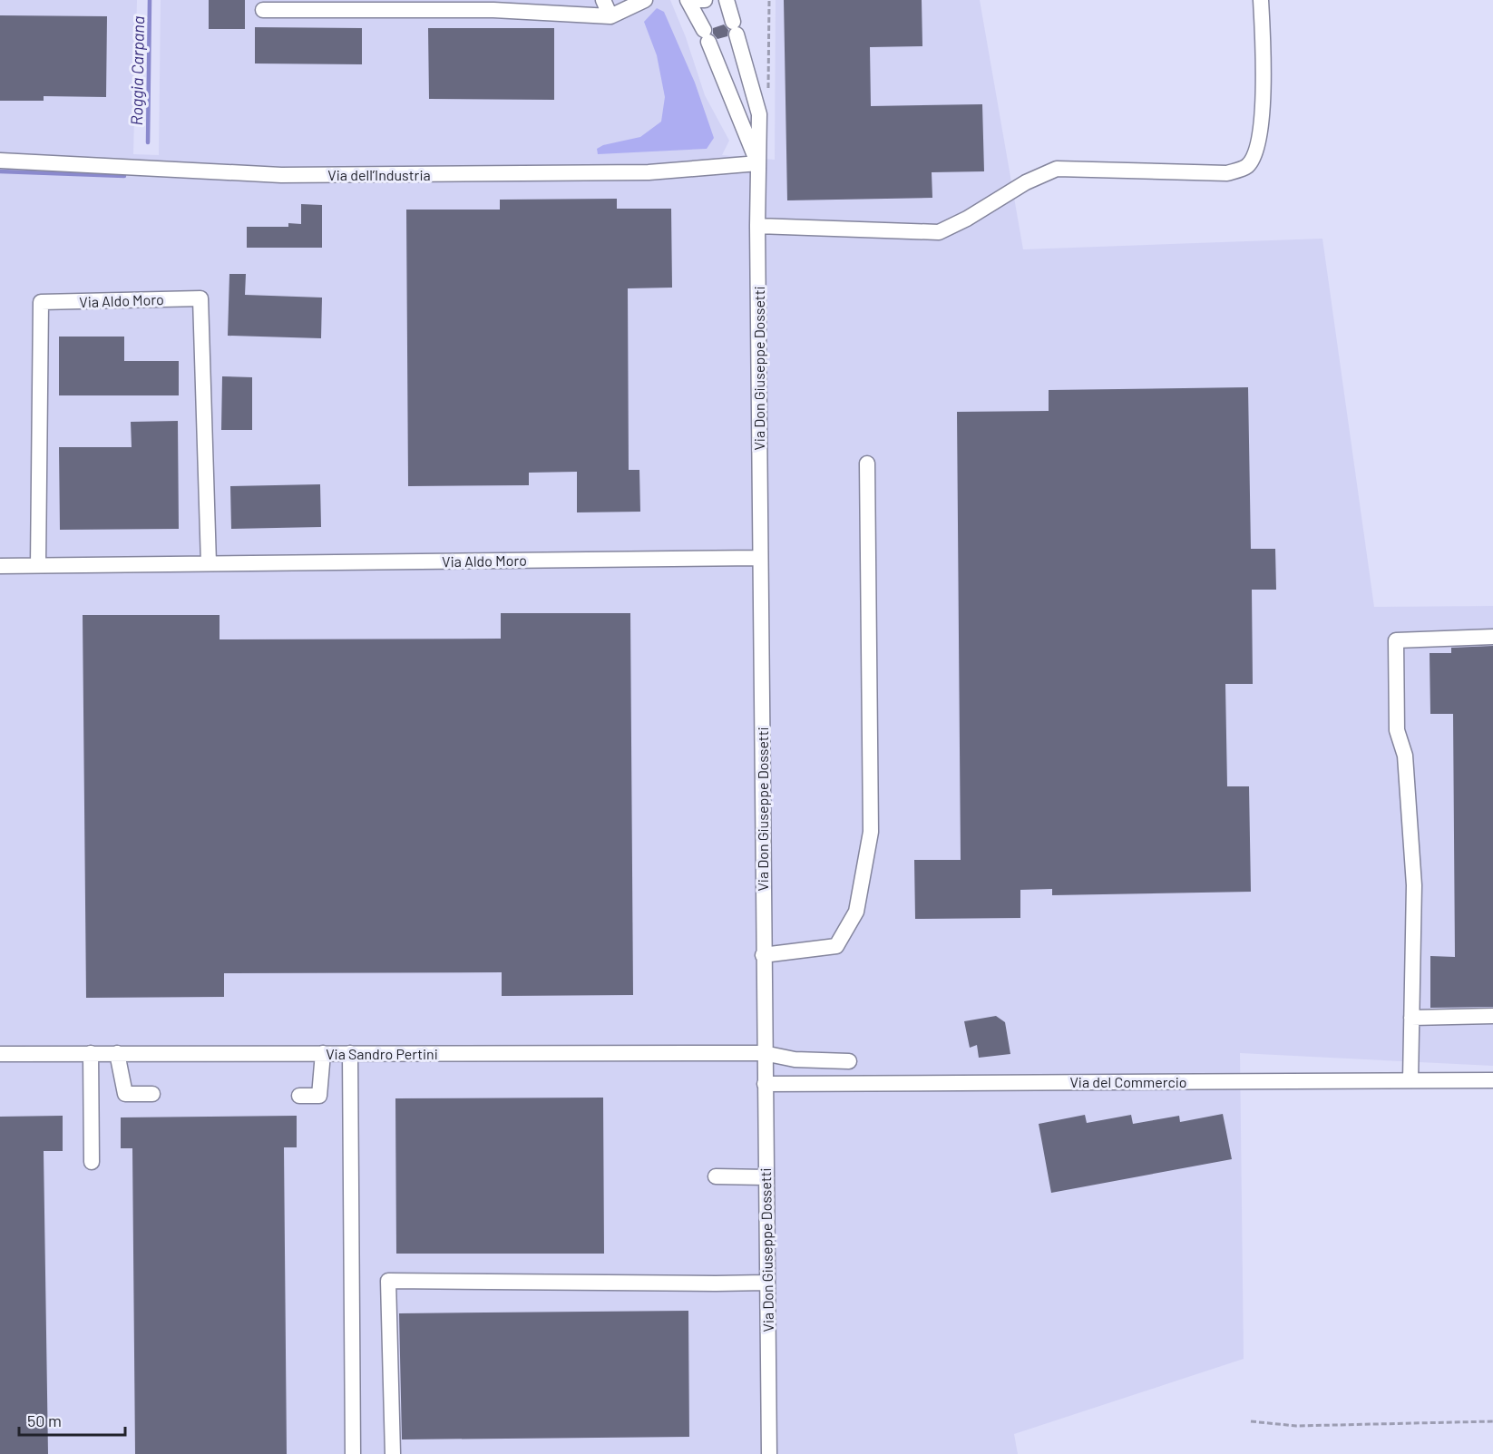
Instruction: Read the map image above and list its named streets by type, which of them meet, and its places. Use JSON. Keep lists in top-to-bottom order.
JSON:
{
  "streets": {
    "street": [
      "Via dell’Industria",
      "Via Aldo Moro",
      "Via Don Giuseppe Dossetti",
      "Via Sandro Pertini",
      "Via del Commercio"
    ]
  },
  "crossings": [
    ["Via dell’Industria", "Via Don Giuseppe Dossetti"],
    ["Via Aldo Moro", "Via Don Giuseppe Dossetti"],
    ["Via Don Giuseppe Dossetti", "Via Sandro Pertini"],
    ["Via Don Giuseppe Dossetti", "Via del Commercio"]
  ],
  "water": ["Roggia Carpana"],
  "scale_bar": "50 m"
}
